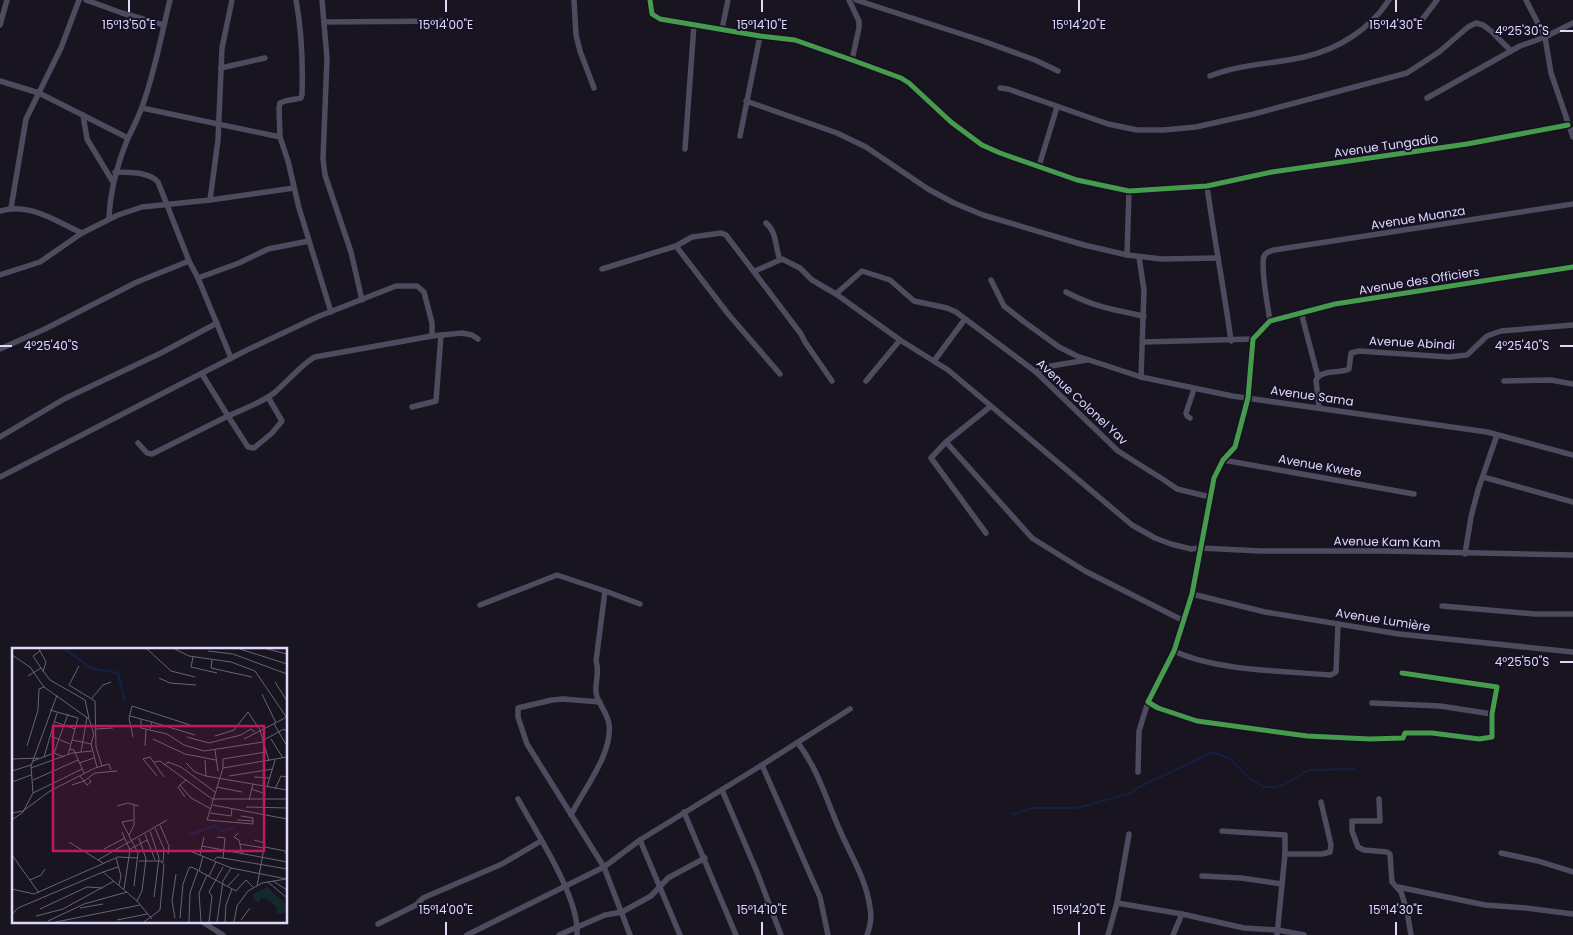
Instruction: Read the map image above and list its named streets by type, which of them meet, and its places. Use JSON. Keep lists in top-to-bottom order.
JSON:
{
  "streets": {
    "street": [
      "Avenue Tungadio",
      "Avenue Muanza",
      "Avenue des Officiers",
      "Avenue Abindi",
      "Avenue Sama",
      "Avenue Colonel Yav",
      "Avenue Kwete",
      "Avenue Kam Kam",
      "Avenue Lumière"
    ]
  },
  "crossings": [
    ["Avenue Muanza", "Avenue des Officiers"],
    ["Avenue Colonel Yav", "Avenue Kam Kam"]
  ],
  "coordinates": [
    "15°13'50\"E",
    "15°14'00\"E",
    "15°14'10\"E",
    "15°14'20\"E",
    "15°14'30\"E",
    "4°25'30\"S",
    "4°25'40\"S",
    "4°25'50\"S"
  ]
}
